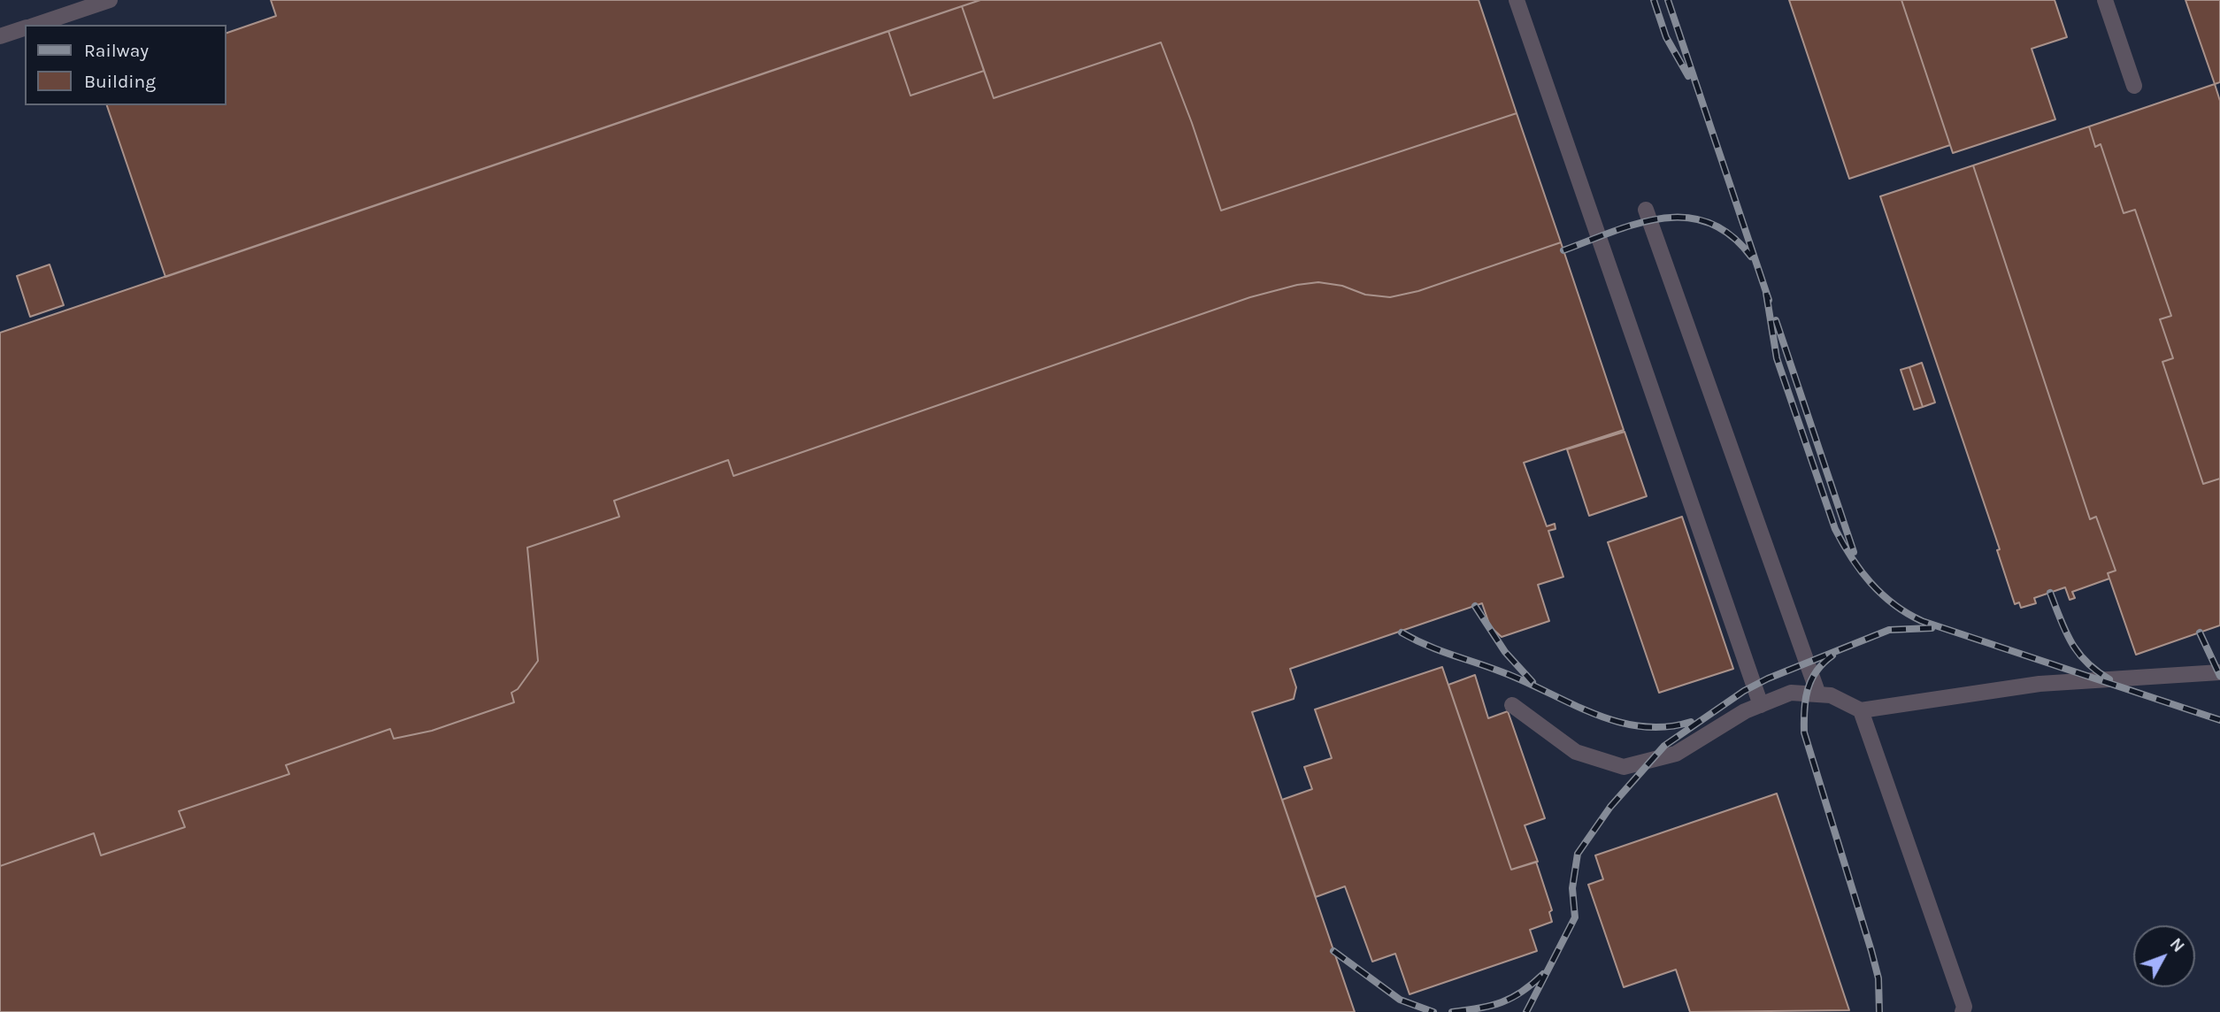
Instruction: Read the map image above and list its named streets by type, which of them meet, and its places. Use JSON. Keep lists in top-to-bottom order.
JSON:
{
  "legend": ["Railway", "Building"],
  "north": "top right"
}
